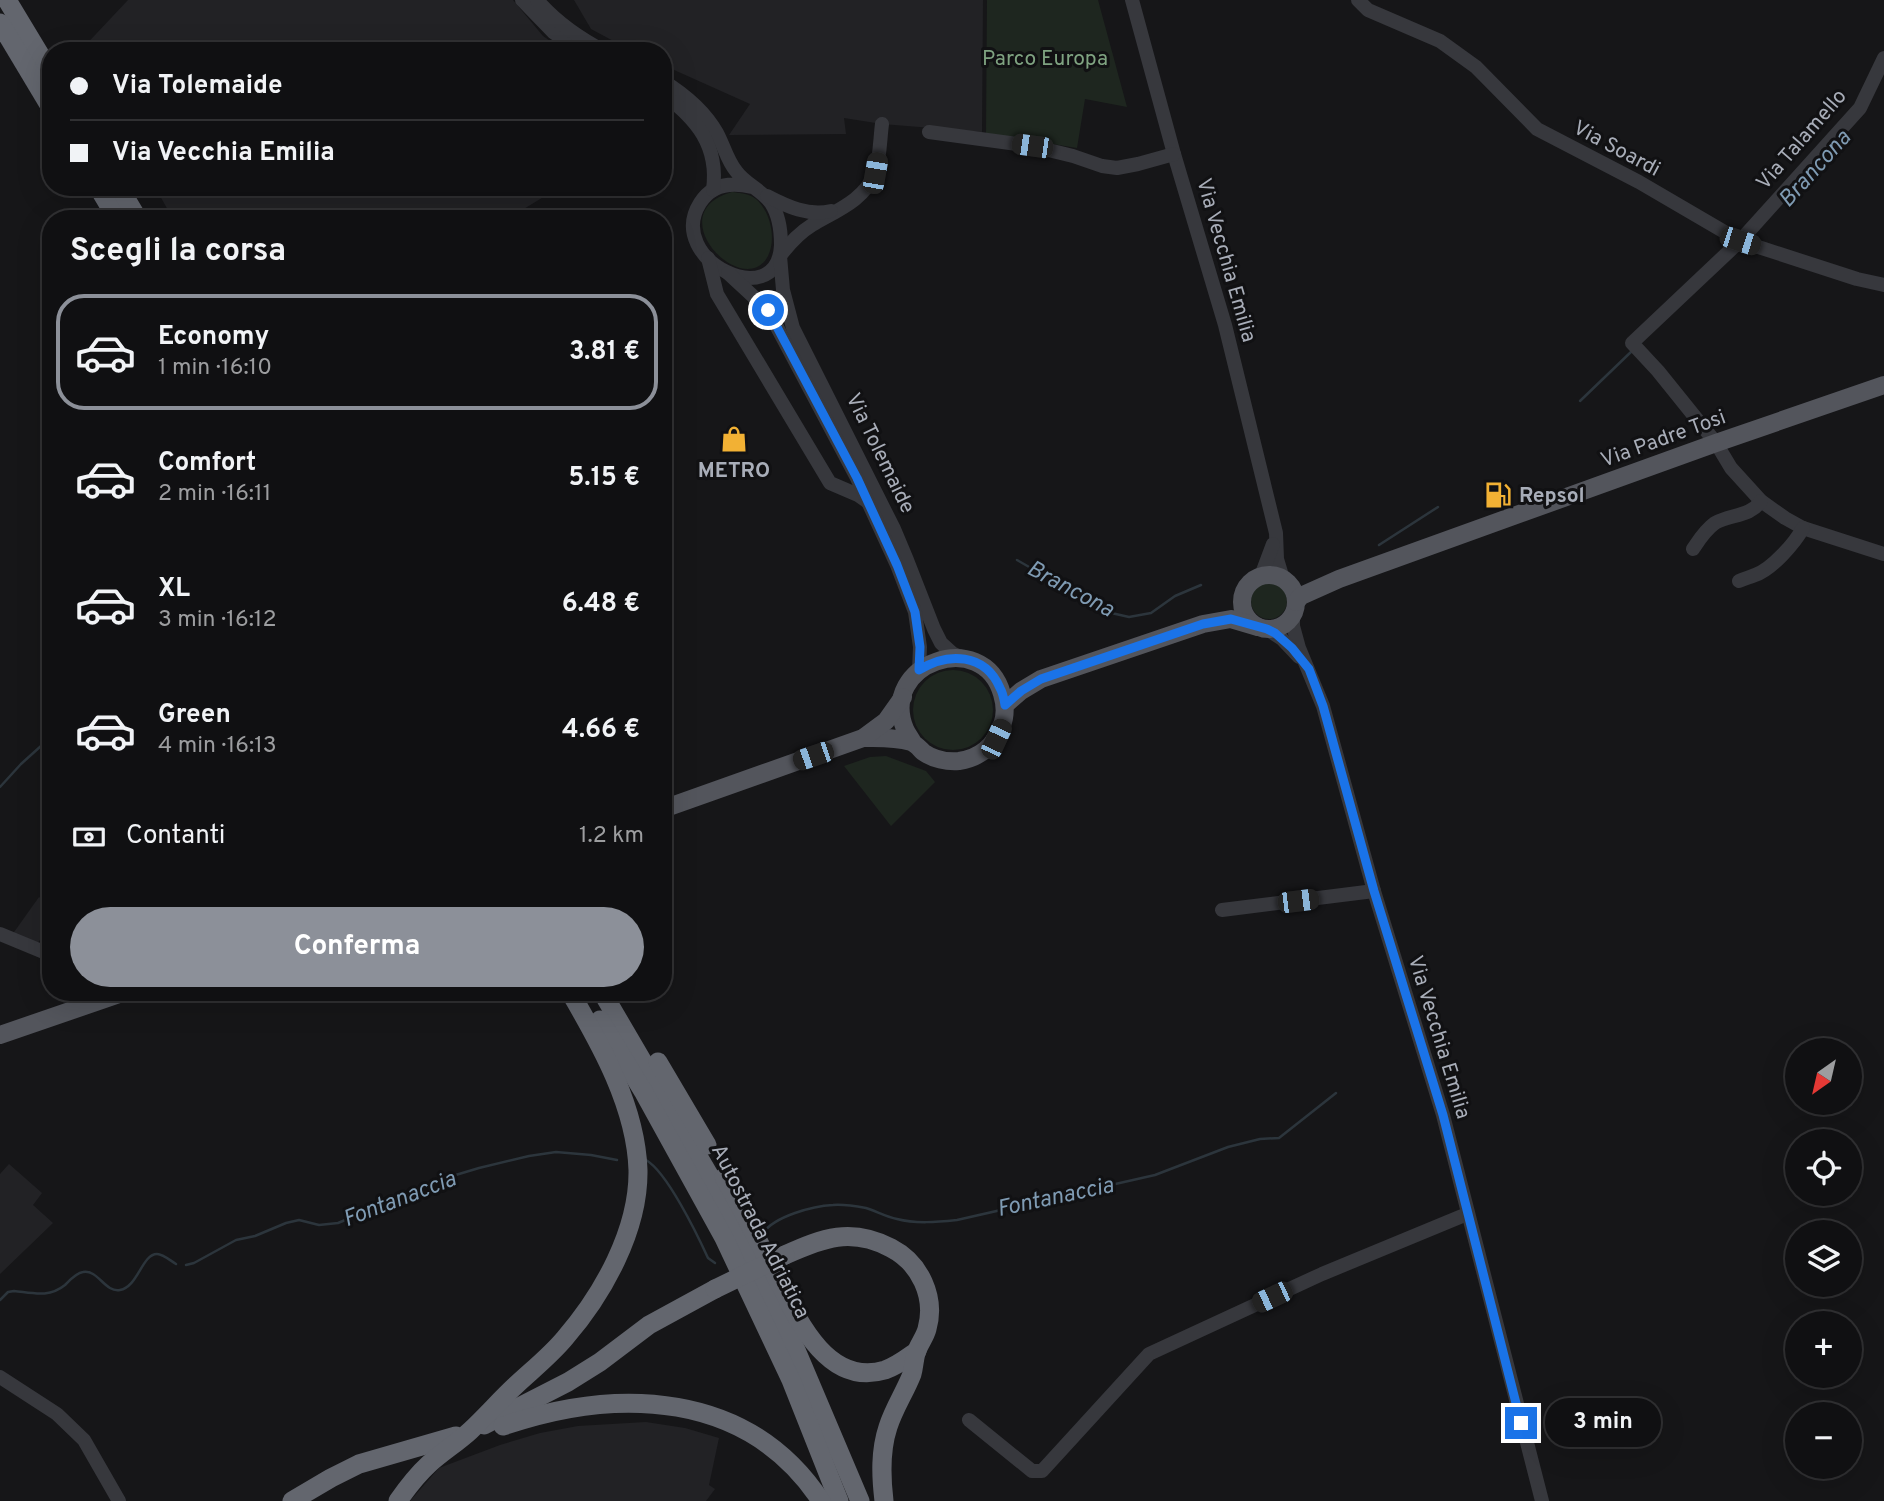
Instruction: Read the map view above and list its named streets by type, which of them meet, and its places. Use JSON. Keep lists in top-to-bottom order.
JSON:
{
  "streets": {
    "highway": ["Autostrada Adriatica"],
    "main road": ["Via Padre Tosi", "Via Tolemaide"],
    "street": ["Via Talamello", "Via Soardi", "Via Vecchia Emilia"]
  },
  "crossings": [
    ["Via Talamello", "Via Soardi"],
    ["Via Talamello", "Via Padre Tosi"],
    ["Via Vecchia Emilia", "Via Tolemaide"]
  ],
  "water": ["Brancona", "Fontanaccia"],
  "parks": ["Parco Europa"],
  "places": {
    "shop": ["METRO"],
    "fuel station": ["Repsol"]
  },
  "north": "bottom left",
  "page": {
    "banner": ["Via Tolemaide", "Via Vecchia Emilia"],
    "heading": "Scegli la corsa",
    "list": [
      {
        "name": "Economy",
        "note": "1 min · 16:10",
        "value": "3.81 €"
      },
      {
        "name": "Comfort",
        "note": "2 min · 16:11",
        "value": "5.15 €"
      },
      {
        "name": "XL",
        "note": "3 min · 16:12",
        "value": "6.48 €"
      },
      {
        "name": "Green",
        "note": "4 min · 16:13",
        "value": "4.66 €"
      }
    ],
    "pay": ["Contanti", "1.2 km"],
    "buttons": "Conferma",
    "map_buttons": ["+", "−"],
    "bubble": "3 min"
  }
}
